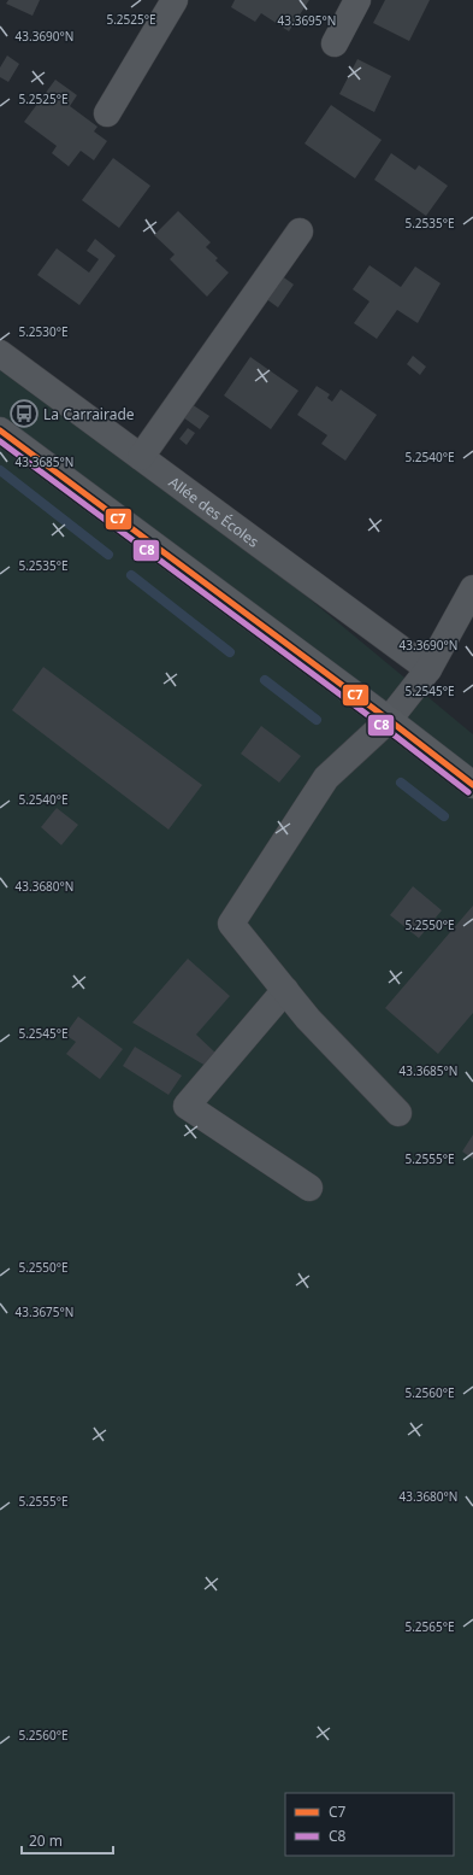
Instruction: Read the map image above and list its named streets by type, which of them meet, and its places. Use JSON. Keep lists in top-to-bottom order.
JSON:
{
  "streets": {
    "street": ["Allée des Écoles"]
  },
  "places": {
    "bus stop": ["La Carrairade"]
  },
  "lines": ["transit line C7", "transit line C8"],
  "legend": ["C7", "C8"],
  "scale_bar": "20 m",
  "coordinates": [
    "5.2525°E",
    "43.3695°N",
    "43.3690°N",
    "5.2535°E",
    "5.2530°E",
    "5.2540°E",
    "43.3685°N",
    "5.2545°E",
    "43.3680°N",
    "5.2550°E",
    "5.2555°E",
    "43.3675°N",
    "5.2560°E",
    "5.2565°E"
  ]
}
